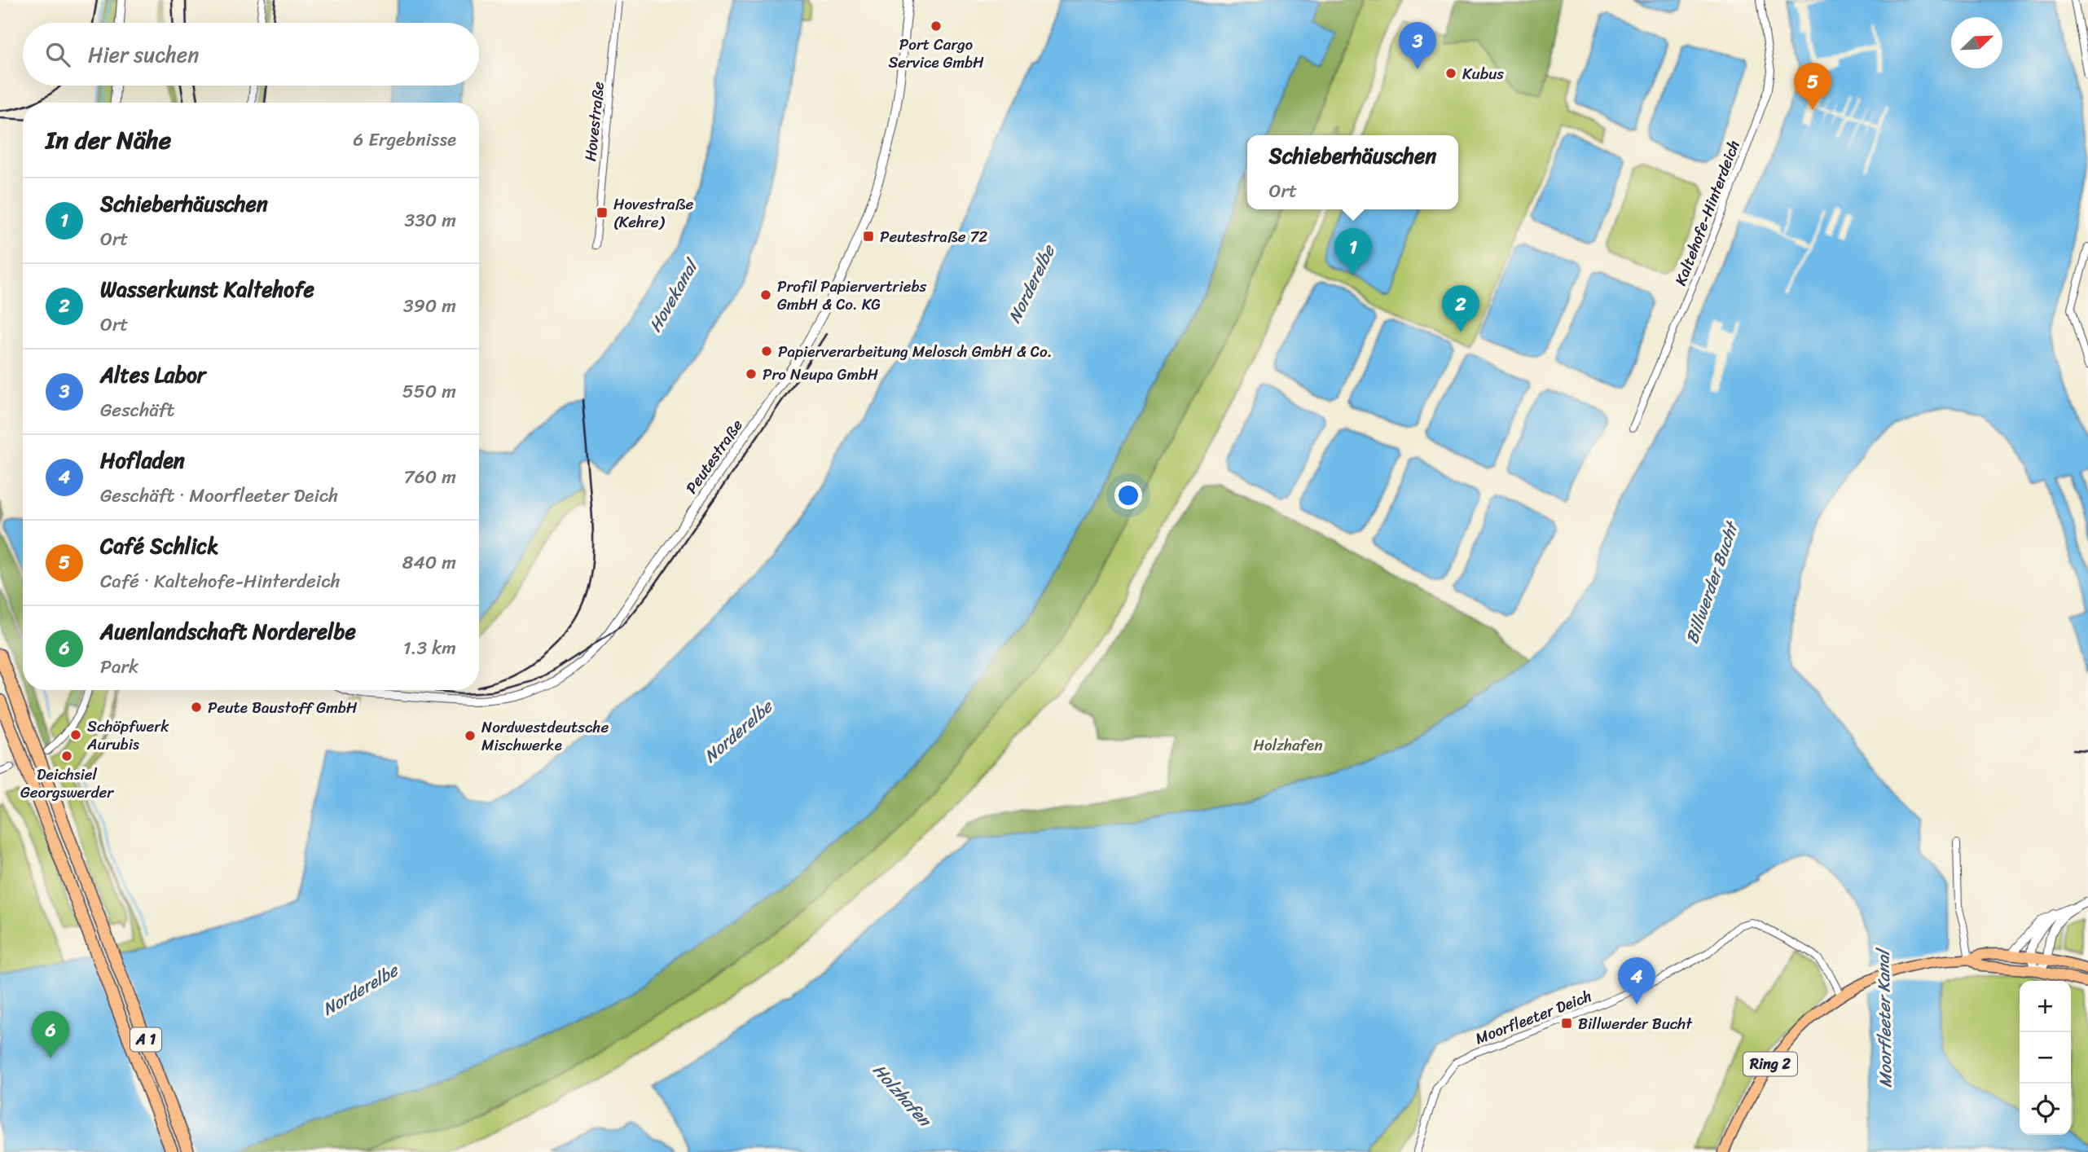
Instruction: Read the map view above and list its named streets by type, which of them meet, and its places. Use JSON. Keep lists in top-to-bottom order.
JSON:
{
  "streets": {
    "highway": ["A 1"],
    "main road": ["Ring 2"],
    "street": [
      "Hovestraße",
      "Kaltehofe-Hinterdeich",
      "Peutestraße",
      "Moorfleeter Deich"
    ]
  },
  "crossings": [
    ["Moorfleeter Deich", "Ring 2"]
  ],
  "water": [
    "Norderelbe",
    "Hovekanal",
    "Billwerder Bucht",
    "Moorfleeter Kanal",
    "Holzhafen"
  ],
  "parks": ["Holzhafen"],
  "places": {
    "other": [
      "Port Cargo Service GmbH",
      "Kubus",
      "Profil Papiervertriebs GmbH & Co. KG",
      "Papierverarbeitung Melosch GmbH & Co.",
      "Pro Neupa GmbH",
      "Peute Baustoff GmbH",
      "Schöpfwerk Aurubis",
      "Nordwestdeutsche Mischwerke",
      "Deichsiel Georgswerder"
    ],
    "transit": ["Hovestraße (Kehre)", "Peutestraße 72", "Billwerder Bucht"]
  },
  "north": "top right",
  "page": {
    "pins": [
      "3",
      "5",
      "1",
      "2",
      "4",
      "6"
    ],
    "search": "Hier suchen",
    "heading": ["In der Nähe", "6 Ergebnisse"],
    "popup": ["Schieberhäuschen", "Ort"],
    "list": [
      {
        "mark": "1",
        "name": "Schieberhäuschen",
        "note": "Ort",
        "value": "330 m"
      },
      {
        "mark": "2",
        "name": "Wasserkunst Kaltehofe",
        "note": "Ort",
        "value": "390 m"
      },
      {
        "mark": "3",
        "name": "Altes Labor",
        "note": "Geschäft",
        "value": "550 m"
      },
      {
        "mark": "4",
        "name": "Hofladen",
        "note": "Geschäft · Moorfleeter Deich",
        "value": "760 m"
      },
      {
        "mark": "5",
        "name": "Café Schlick",
        "note": "Café · Kaltehofe-Hinterdeich",
        "value": "840 m"
      },
      {
        "mark": "6",
        "name": "Auenlandschaft Norderelbe",
        "note": "Park",
        "value": "1.3 km"
      }
    ],
    "map_buttons": ["+", "−"]
  }
}
